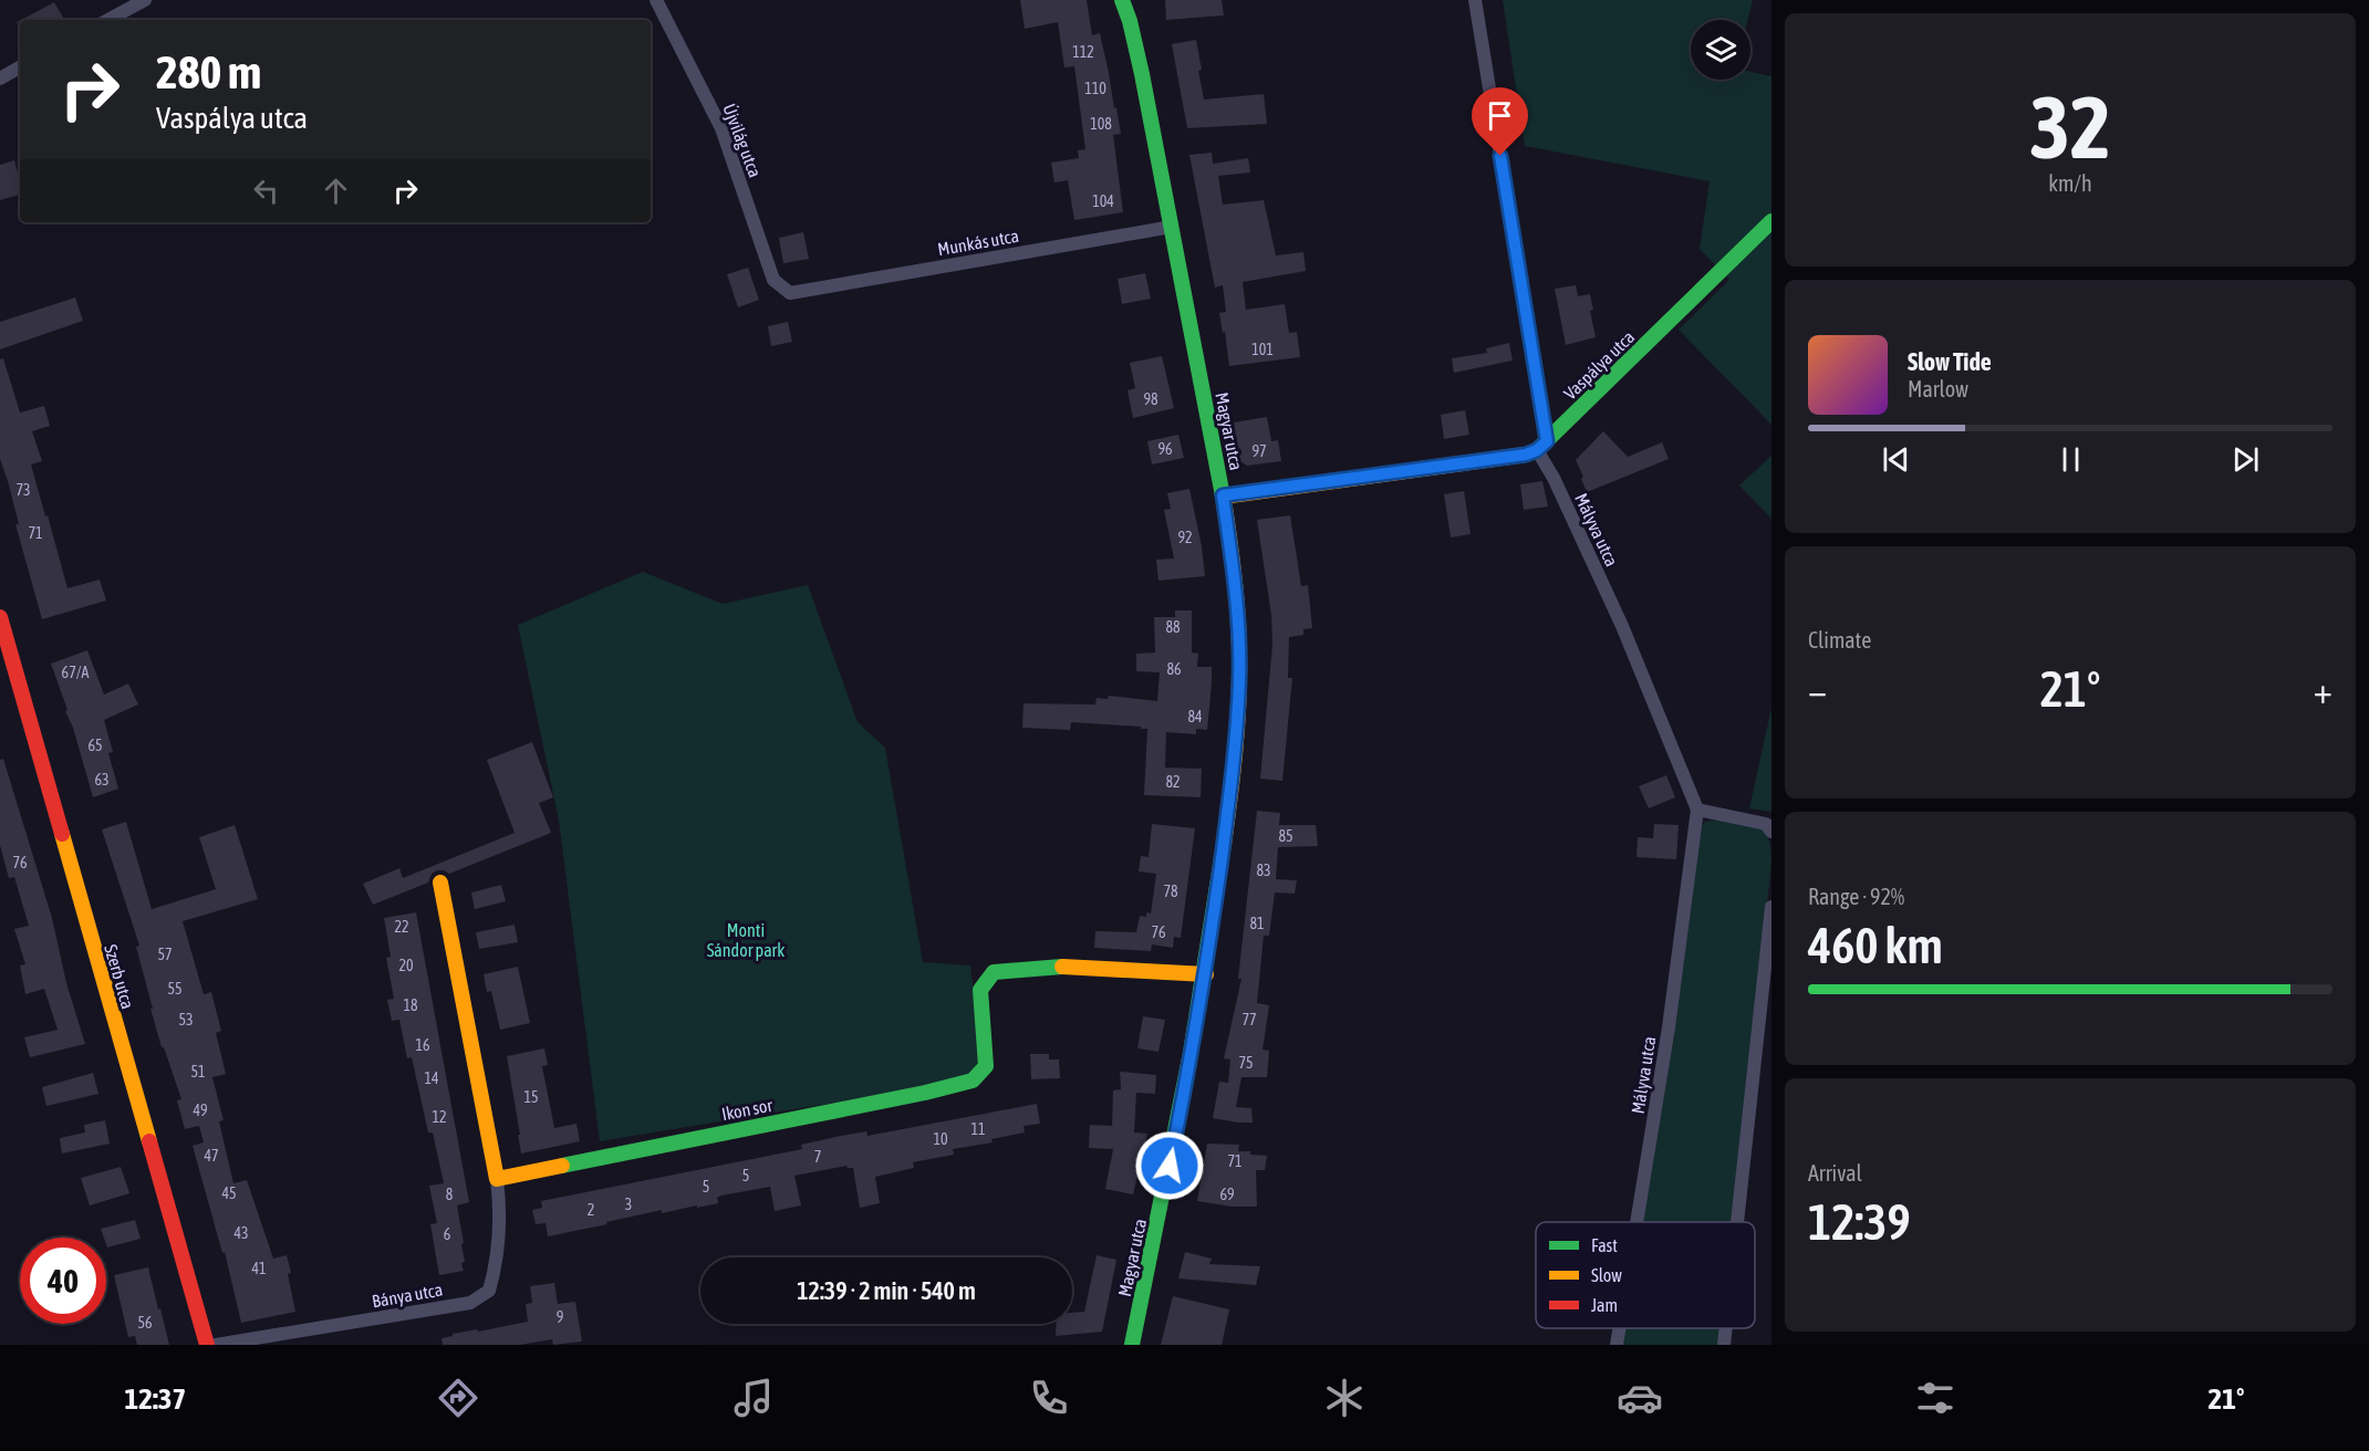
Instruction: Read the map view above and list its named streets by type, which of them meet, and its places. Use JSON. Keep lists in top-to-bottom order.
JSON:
{
  "streets": {
    "street": [
      "Újvilág utca",
      "Munkás utca",
      "Vaspálya utca",
      "Magyar utca",
      "Mályva utca",
      "Szerb utca",
      "Ikon sor",
      "Bánya utca"
    ]
  },
  "crossings": [
    ["Újvilág utca", "Munkás utca"],
    ["Munkás utca", "Magyar utca"],
    ["Vaspálya utca", "Mályva utca"],
    ["Magyar utca", "Ikon sor"],
    ["Ikon sor", "Bánya utca"]
  ],
  "parks": ["Monti Sándor park"],
  "house_numbers": [
    "112",
    "110",
    "108",
    "104",
    "101",
    "98",
    "96",
    "97",
    "73",
    "71",
    "92",
    "88",
    "86",
    "67/A",
    "84",
    "65",
    "63",
    "82",
    "85",
    "76",
    "83",
    "78",
    "81",
    "22",
    "76",
    "57",
    "20",
    "55",
    "18",
    "53",
    "77",
    "16",
    "75",
    "51",
    "14",
    "15",
    "49",
    "12",
    "11",
    "10",
    "47",
    "7",
    "71",
    "5",
    "5",
    "45",
    "8",
    "69",
    "3",
    "2",
    "43",
    "6",
    "41",
    "9",
    "56"
  ],
  "legend": ["Fast", "Slow", "Jam"],
  "page": {
    "tile": [
      ["32", "km/h"],
      "Climate",
      ["Range · 92%", "460 km"],
      ["Arrival", "12:39"]
    ],
    "turn": ["280 m", "Vaspálya utca"],
    "song": ["Slow Tide", "Marlow"],
    "heat": ["−", "21°", "+"],
    "limit": "40",
    "trip": "12:39 · 2 min · 540 m",
    "tabs": ["12:37", "21°"]
  }
}
